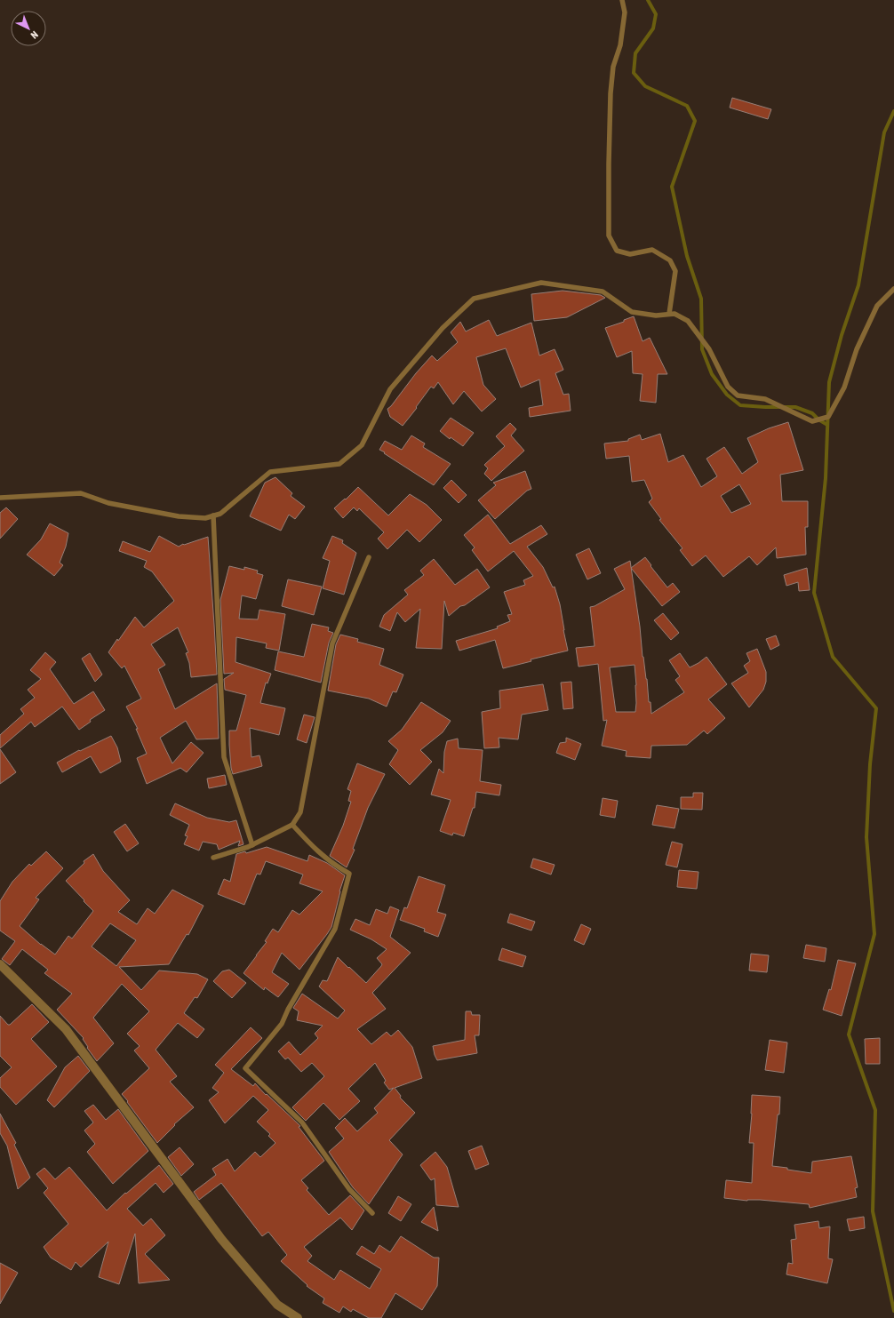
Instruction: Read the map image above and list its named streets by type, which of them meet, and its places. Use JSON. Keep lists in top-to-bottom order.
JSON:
{
  "north": "bottom right"
}
